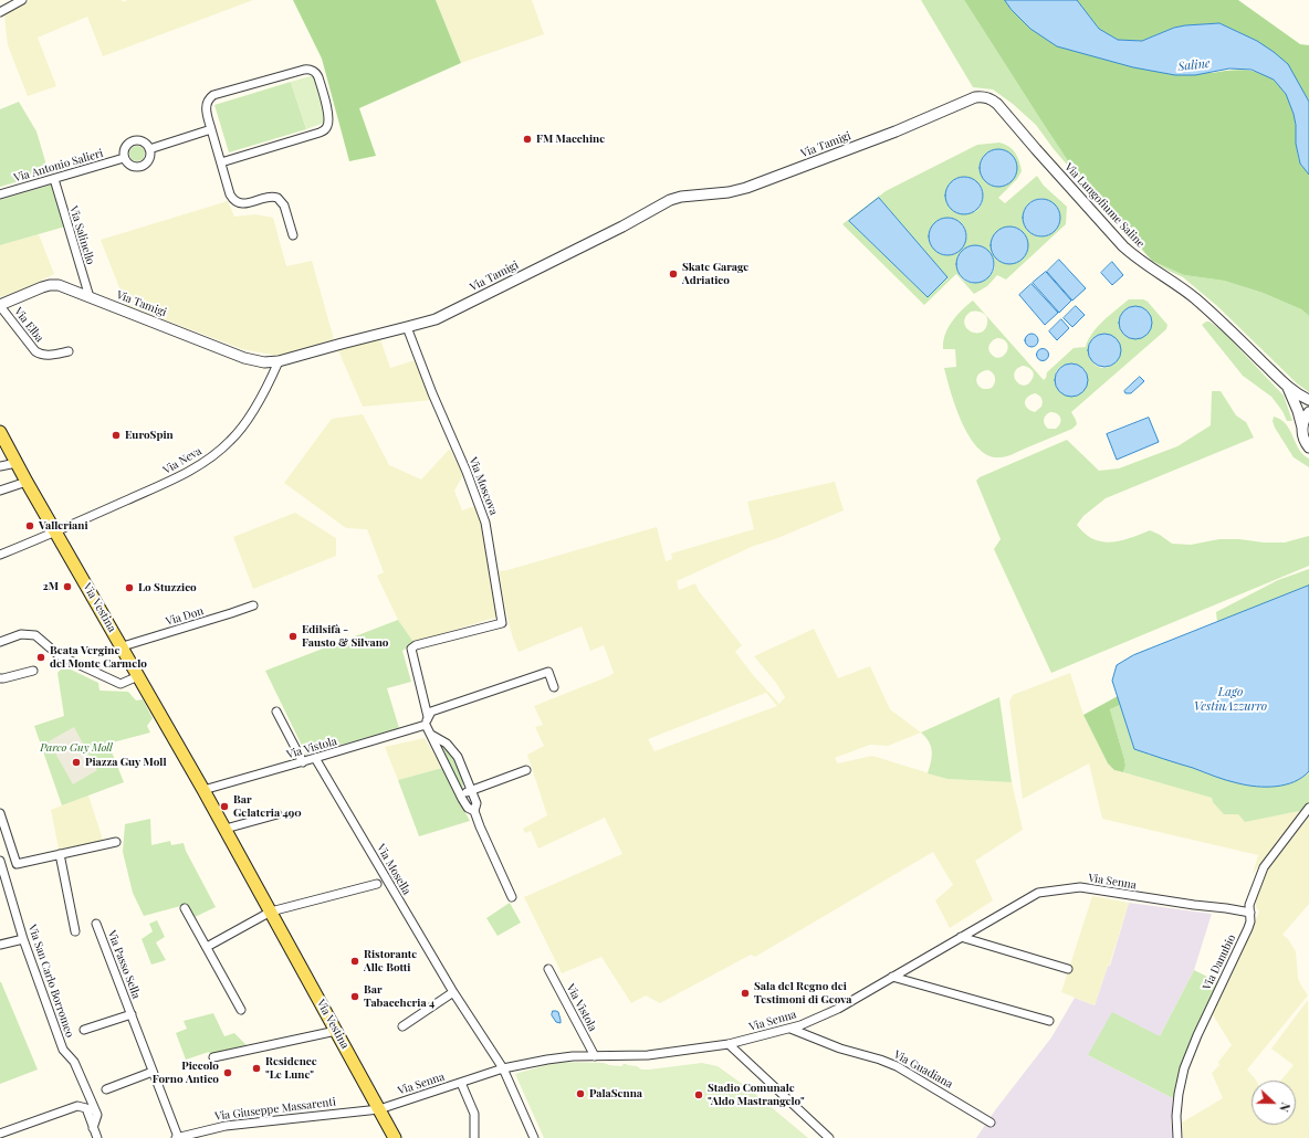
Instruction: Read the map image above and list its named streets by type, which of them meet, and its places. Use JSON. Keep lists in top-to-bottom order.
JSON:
{
  "streets": {
    "main road": ["Via Vestina"],
    "street": [
      "Via Tamigi",
      "Via Antonio Salieri",
      "Via Lungofiume Saline",
      "Via Salinello",
      "Via Elba",
      "Via Neva",
      "Via Moscova",
      "Via Don",
      "Via Vistola",
      "Via Mosella",
      "Via Senna",
      "Via Danubio",
      "Via Passo Sella",
      "Via San Carlo Borromeo",
      "Via Guadiana",
      "Via Giuseppe Massarenti"
    ]
  },
  "crossings": [
    ["Via Tamigi", "Via Lungofiume Saline"],
    ["Via Tamigi", "Via Salinello"],
    ["Via Tamigi", "Via Elba"],
    ["Via Tamigi", "Via Neva"],
    ["Via Tamigi", "Via Moscova"],
    ["Via Antonio Salieri", "Via Salinello"],
    ["Via Neva", "Via Vestina"],
    ["Via Moscova", "Via Vistola"],
    ["Via Vestina", "Via Don"],
    ["Via Vestina", "Via Vistola"],
    ["Via Vestina", "Via Senna"],
    ["Via Vestina", "Via Giuseppe Massarenti"],
    ["Via Vistola", "Via Mosella"],
    ["Via Vistola", "Via Senna"],
    ["Via Mosella", "Via Senna"],
    ["Via Senna", "Via Danubio"],
    ["Via Senna", "Via Guadiana"],
    ["Via Senna", "Via Giuseppe Massarenti"],
    ["Via Passo Sella", "Via Giuseppe Massarenti"]
  ],
  "water": ["Saline", "Lago VestinAzzurro"],
  "parks": ["Parco Guy Moll"],
  "places": [
    "FM Macchine",
    "Skate Garage Adriatico",
    "EuroSpin",
    "Valleriani",
    "2M",
    "Lo Stuzzico",
    "Edilsifà - Fausto & Silvano",
    "Beata Vergine del Monte Carmelo",
    "Piazza Guy Moll",
    "Bar Gelateria 490",
    "Ristorante Alle Botti",
    "Sala del Regno dei Testimoni di Geova",
    "Bar Tabaccheria 4",
    "Residence \"Le Lune\"",
    "Piccolo Forno Antico",
    "PalaSenna",
    "Stadio Comunale \"Aldo Mastrangelo\""
  ],
  "north": "right"
}
